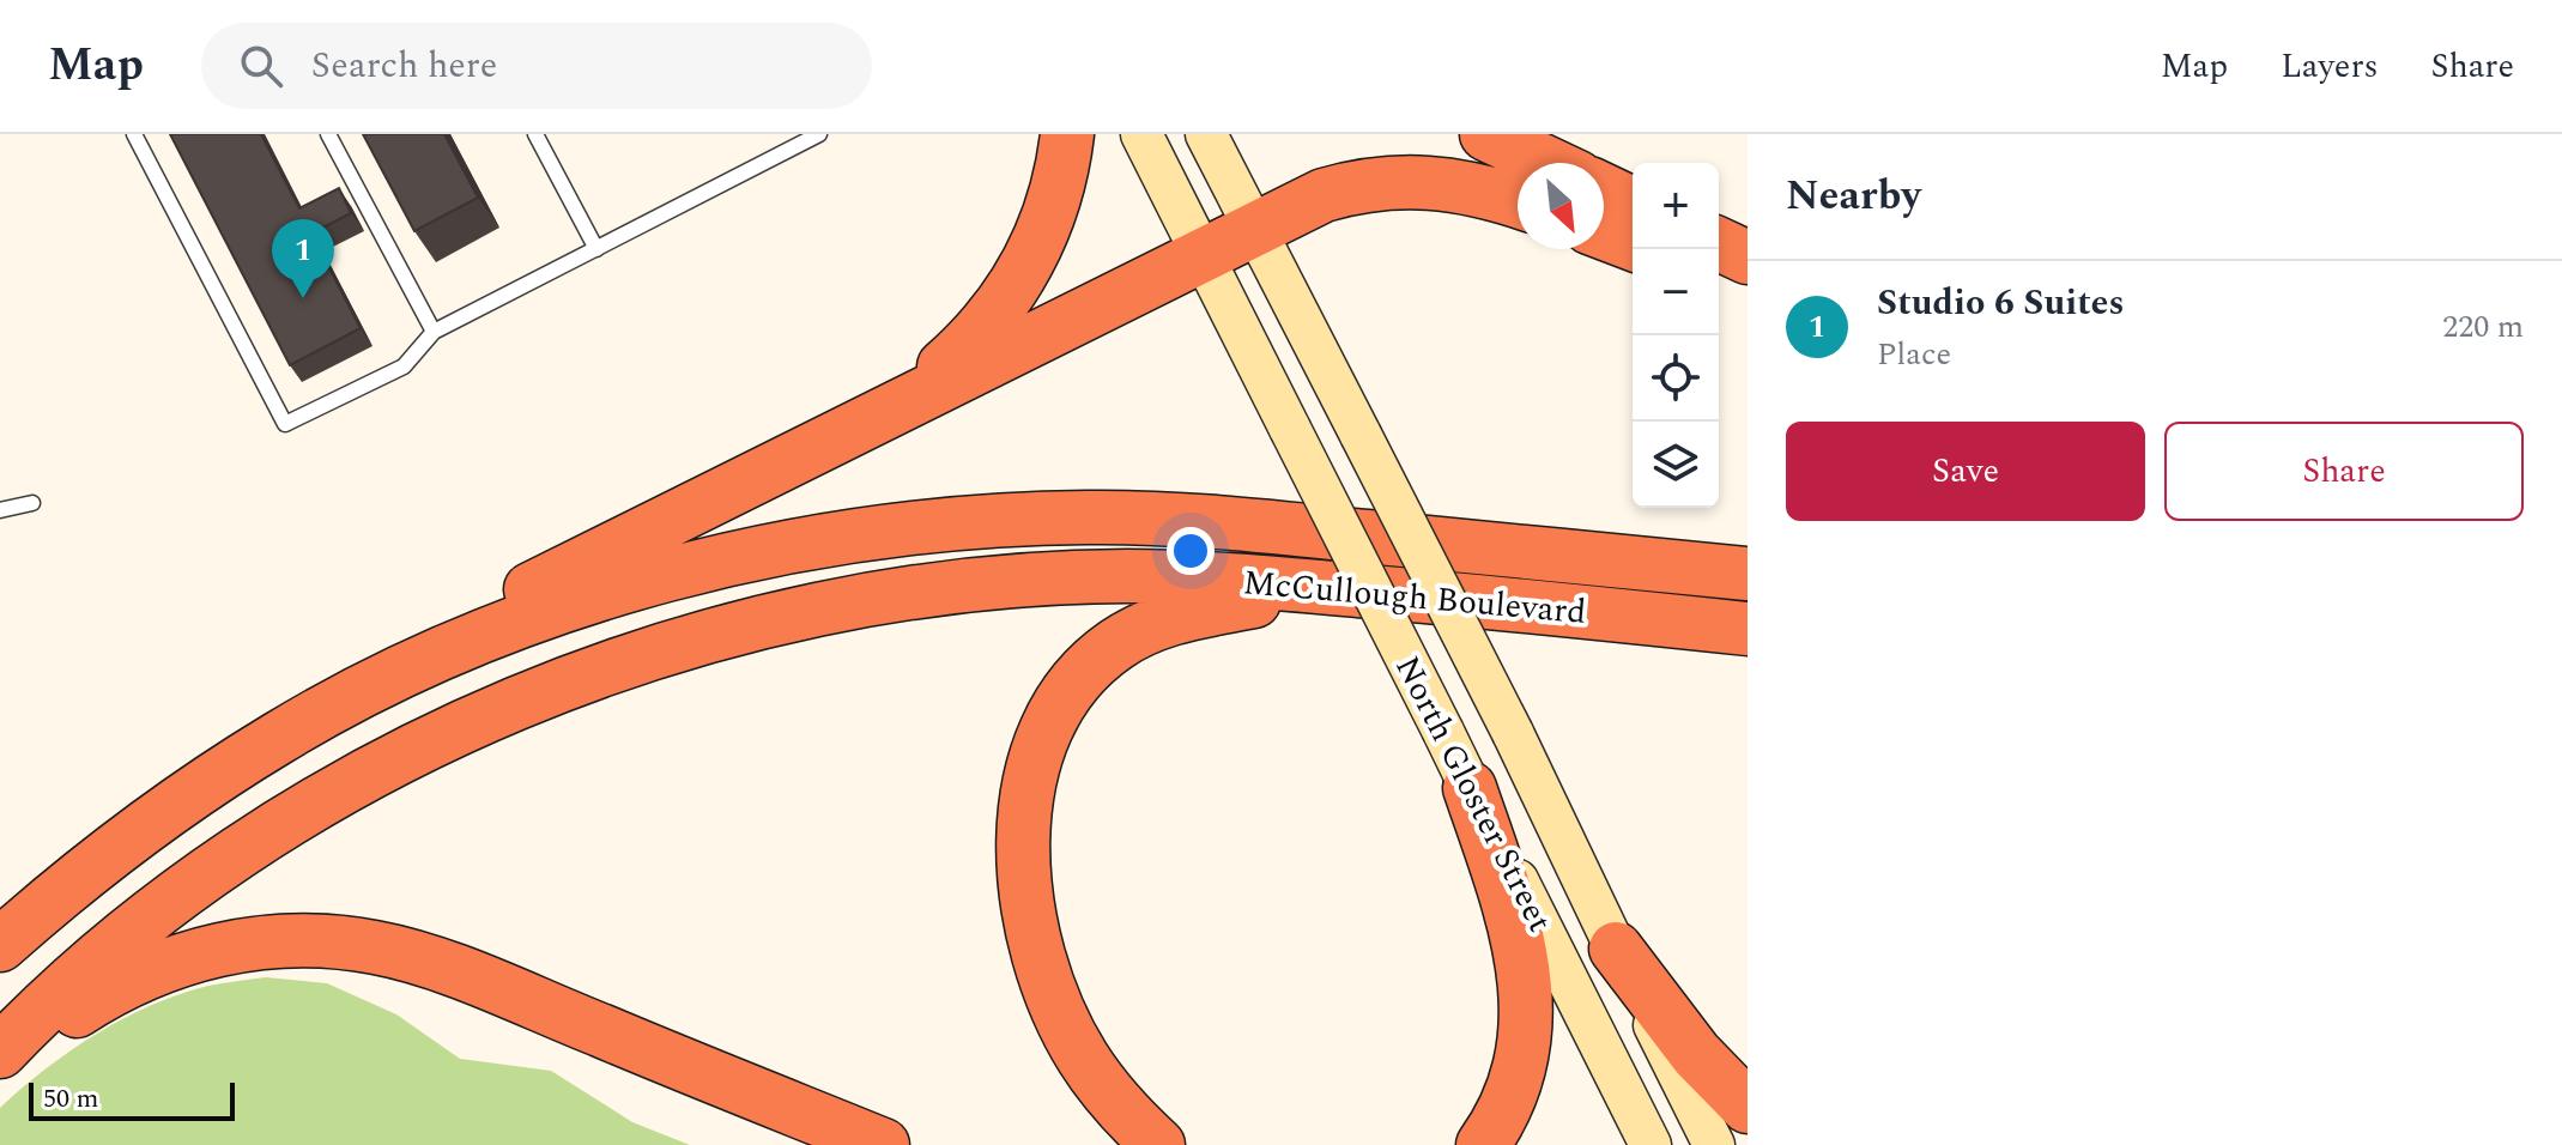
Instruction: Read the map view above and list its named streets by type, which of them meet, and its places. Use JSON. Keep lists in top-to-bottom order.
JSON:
{
  "streets": {
    "highway": ["McCullough Boulevard"],
    "main road": ["North Gloster Street"]
  },
  "scale_bar": "50 m",
  "north": "bottom right",
  "page": {
    "header": "Map",
    "search": "Search here",
    "nav": ["Map", "Layers", "Share"],
    "heading": "Nearby",
    "map_buttons": ["+", "−"],
    "pins": "1",
    "list": [
      {
        "mark": "1",
        "name": "Studio 6 Suites",
        "note": "Place",
        "value": "220 m"
      }
    ],
    "buttons": ["Save", "Share"],
    "scale": "50 m"
  }
}
